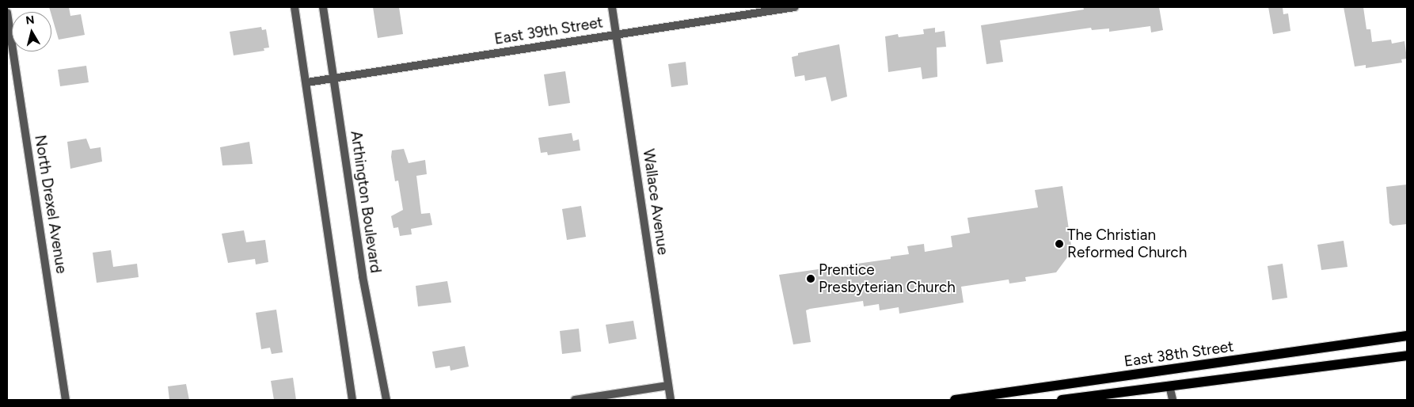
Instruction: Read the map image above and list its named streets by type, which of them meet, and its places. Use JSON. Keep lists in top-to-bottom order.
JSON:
{
  "streets": {
    "main road": ["East 38th Street"],
    "street": [
      "East 39th Street",
      "Arthington Boulevard",
      "Wallace Avenue",
      "North Drexel Avenue"
    ]
  },
  "crossings": [
    ["East 39th Street", "Arthington Boulevard"],
    ["East 39th Street", "Wallace Avenue"]
  ],
  "places": ["The Christian Reformed Church", "Prentice Presbyterian Church"],
  "north": "top"
}
